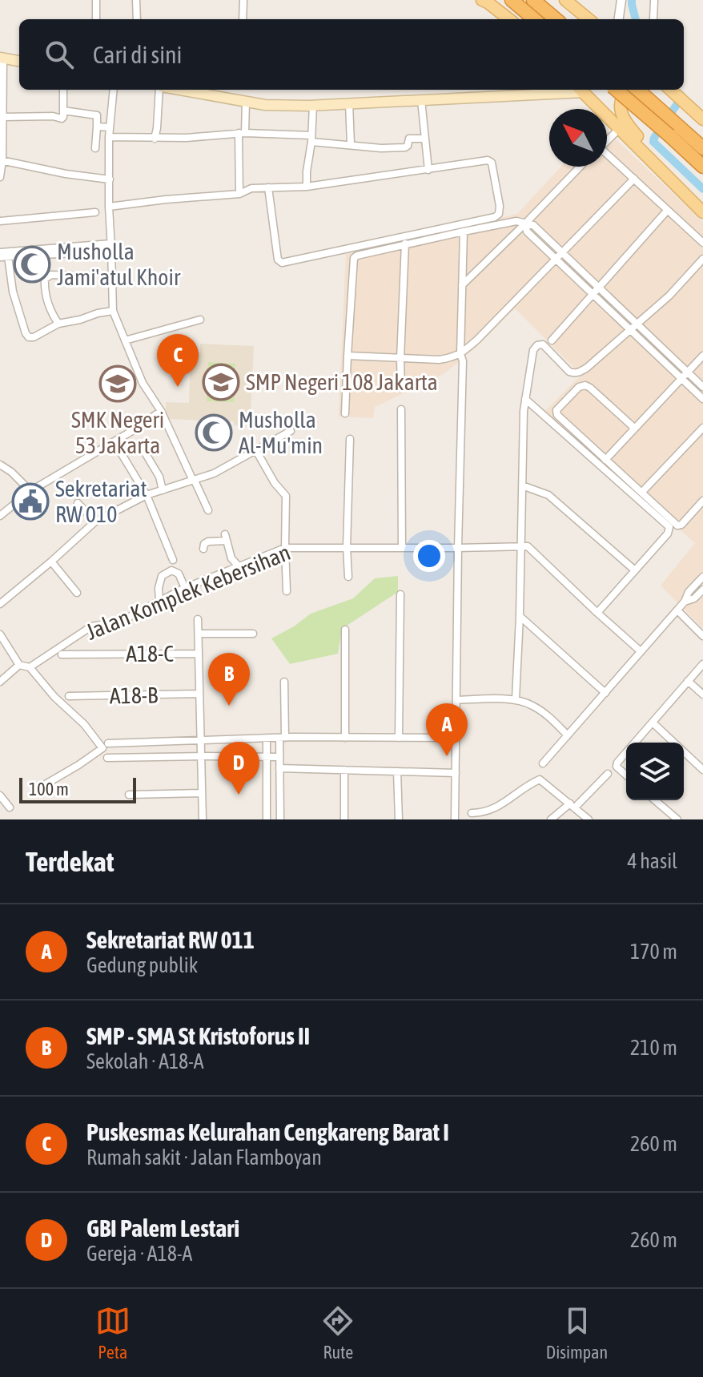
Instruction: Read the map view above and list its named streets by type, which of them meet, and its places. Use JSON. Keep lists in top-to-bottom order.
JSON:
{
  "streets": {
    "street": ["Jalan Komplek Kebersihan", "A18-C", "A18-B"]
  },
  "places": {
    "mosque": ["Musholla Jami'atul Khoir", "Musholla Al-Mu'min"],
    "school or university": ["SMP Negeri 108 Jakarta", "SMK Negeri 53 Jakarta"],
    "public building": ["Sekretariat RW 010"]
  },
  "scale_bar": "100 m",
  "north": "top left",
  "page": {
    "search": "Cari di sini",
    "pins": [
      "C",
      "B",
      "A",
      "D"
    ],
    "scale": "100 m",
    "heading": ["Terdekat", "4 hasil"],
    "list": [
      {
        "mark": "A",
        "name": "Sekretariat RW 011",
        "note": "Gedung publik",
        "value": "170 m"
      },
      {
        "mark": "B",
        "name": "SMP - SMA St Kristoforus II",
        "note": "Sekolah · A18-A",
        "value": "210 m"
      },
      {
        "mark": "C",
        "name": "Puskesmas Kelurahan Cengkareng Barat I",
        "note": "Rumah sakit · Jalan Flamboyan",
        "value": "260 m"
      },
      {
        "mark": "D",
        "name": "GBI Palem Lestari",
        "note": "Gereja · A18-A",
        "value": "260 m"
      }
    ],
    "nav": ["Peta", "Rute", "Disimpan"]
  }
}
